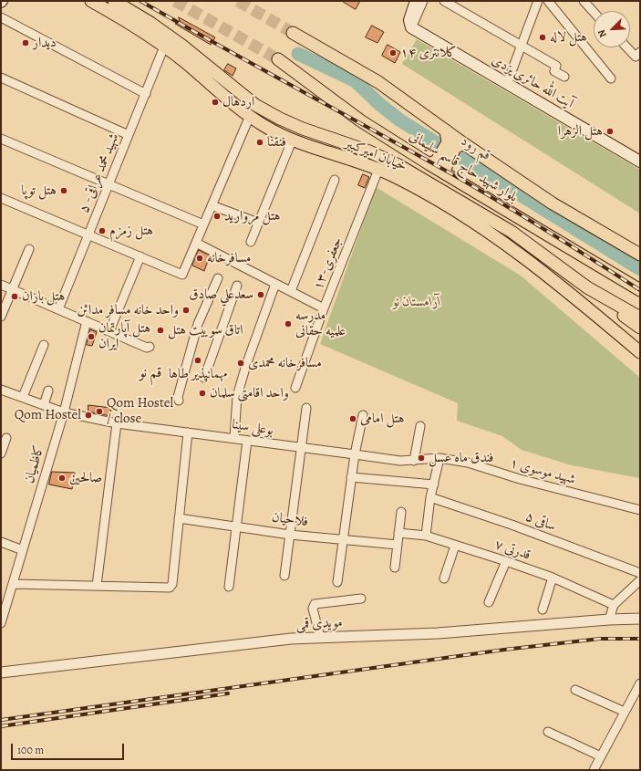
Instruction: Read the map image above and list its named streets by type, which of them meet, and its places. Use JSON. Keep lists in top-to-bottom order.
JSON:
{
  "streets": {
    "main road": ["آیت الله‌ حائری‌ یزدی", "خیابان امیرکبیر", "بلوار شهید حاج قاسم سلیمانی"],
    "street": [
      "شهید محمد عراقی- ۵",
      "جعفری-۱۳",
      "بوعلی سینا",
      "کاظمیان",
      "شهید موسوی ۱",
      "فلاحیان",
      "ساقی ۵",
      "قدرتی ۷",
      "مویدی قمی"
    ]
  },
  "crossings": [
    ["خیابان امیرکبیر", "شهید محمد عراقی- ۵"],
    ["خیابان امیرکبیر", "جعفری-۱۳"],
    ["بوعلی سینا", "کاظمیان"],
    ["بوعلی سینا", "شهید موسوی ۱"]
  ],
  "districts": ["قم نو"],
  "water": ["قم رود"],
  "parks": ["آرامستان نو"],
  "places": [
    "هتل لاله",
    "ديدار",
    "کلانتری ۱۴",
    "اردهال",
    "هتل الزهرا",
    "فنقنا",
    "هتل توپا",
    "هتل مروارید",
    "هتل زمزم",
    "مسافرخانه",
    "سعدعلي صادق",
    "هتل باران",
    "واحد خانه مسافر مدائن",
    "مدرسه علمیه حقانی",
    "اتاق سوییت هتل",
    "هتل آپارتمان ایران",
    "مهمانپذیر طاها",
    "مسافرخانه محمدی",
    "واحد اقامتی سلمان",
    "Qom Hostel / close",
    "Qom Hostel",
    "هتل امامی",
    "فندق ماه عسل",
    "صالحین"
  ],
  "scale_bar": "100 m",
  "north": "bottom left"
}
